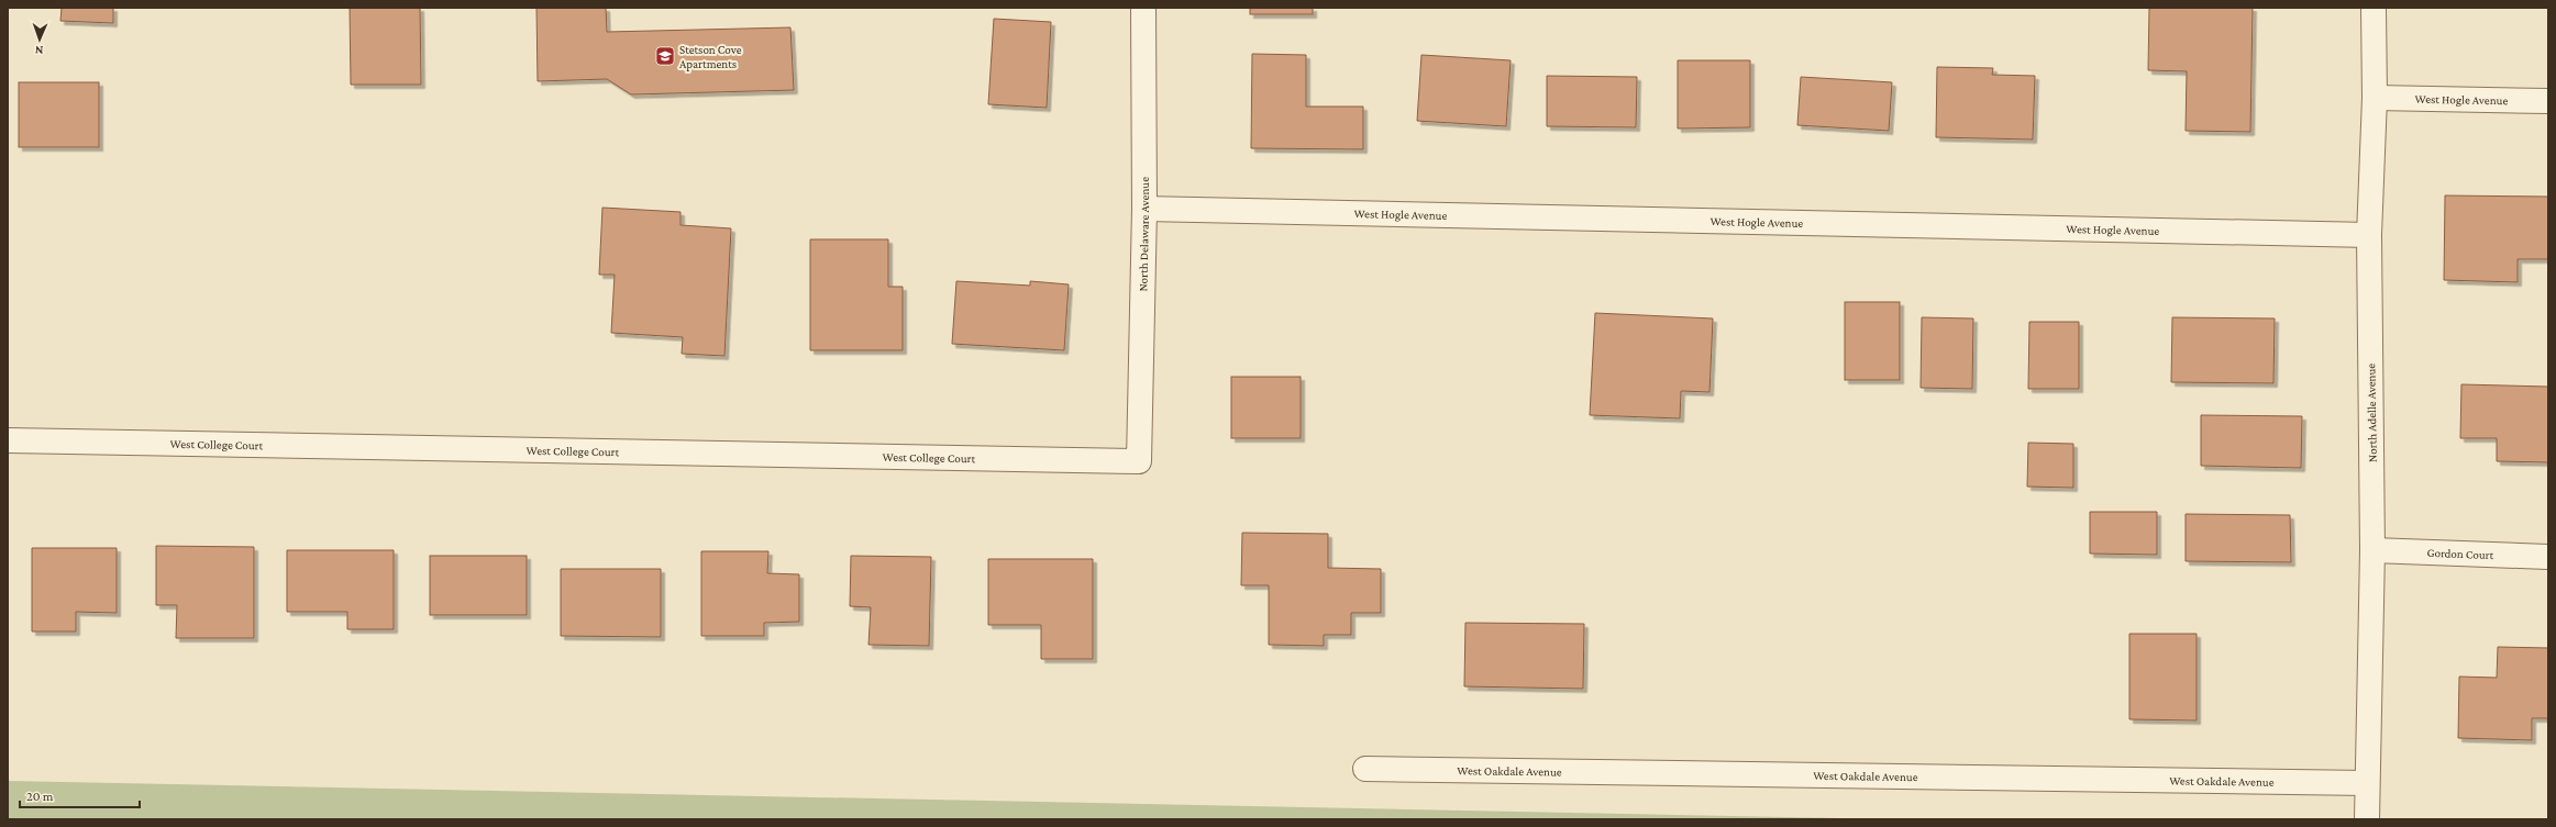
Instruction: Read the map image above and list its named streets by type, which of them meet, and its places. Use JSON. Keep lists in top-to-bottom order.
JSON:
{
  "streets": {
    "street": [
      "West Hogle Avenue",
      "North Delaware Avenue",
      "North Adelle Avenue",
      "West College Court",
      "Gordon Court",
      "West Oakdale Avenue"
    ]
  },
  "crossings": [
    ["West Hogle Avenue", "North Delaware Avenue"],
    ["West Hogle Avenue", "North Adelle Avenue"],
    ["North Delaware Avenue", "West College Court"],
    ["North Adelle Avenue", "Gordon Court"],
    ["North Adelle Avenue", "West Oakdale Avenue"]
  ],
  "places": {
    "school or university": ["Stetson Cove Apartments"]
  },
  "scale_bar": "20 m",
  "north": "bottom"
}
